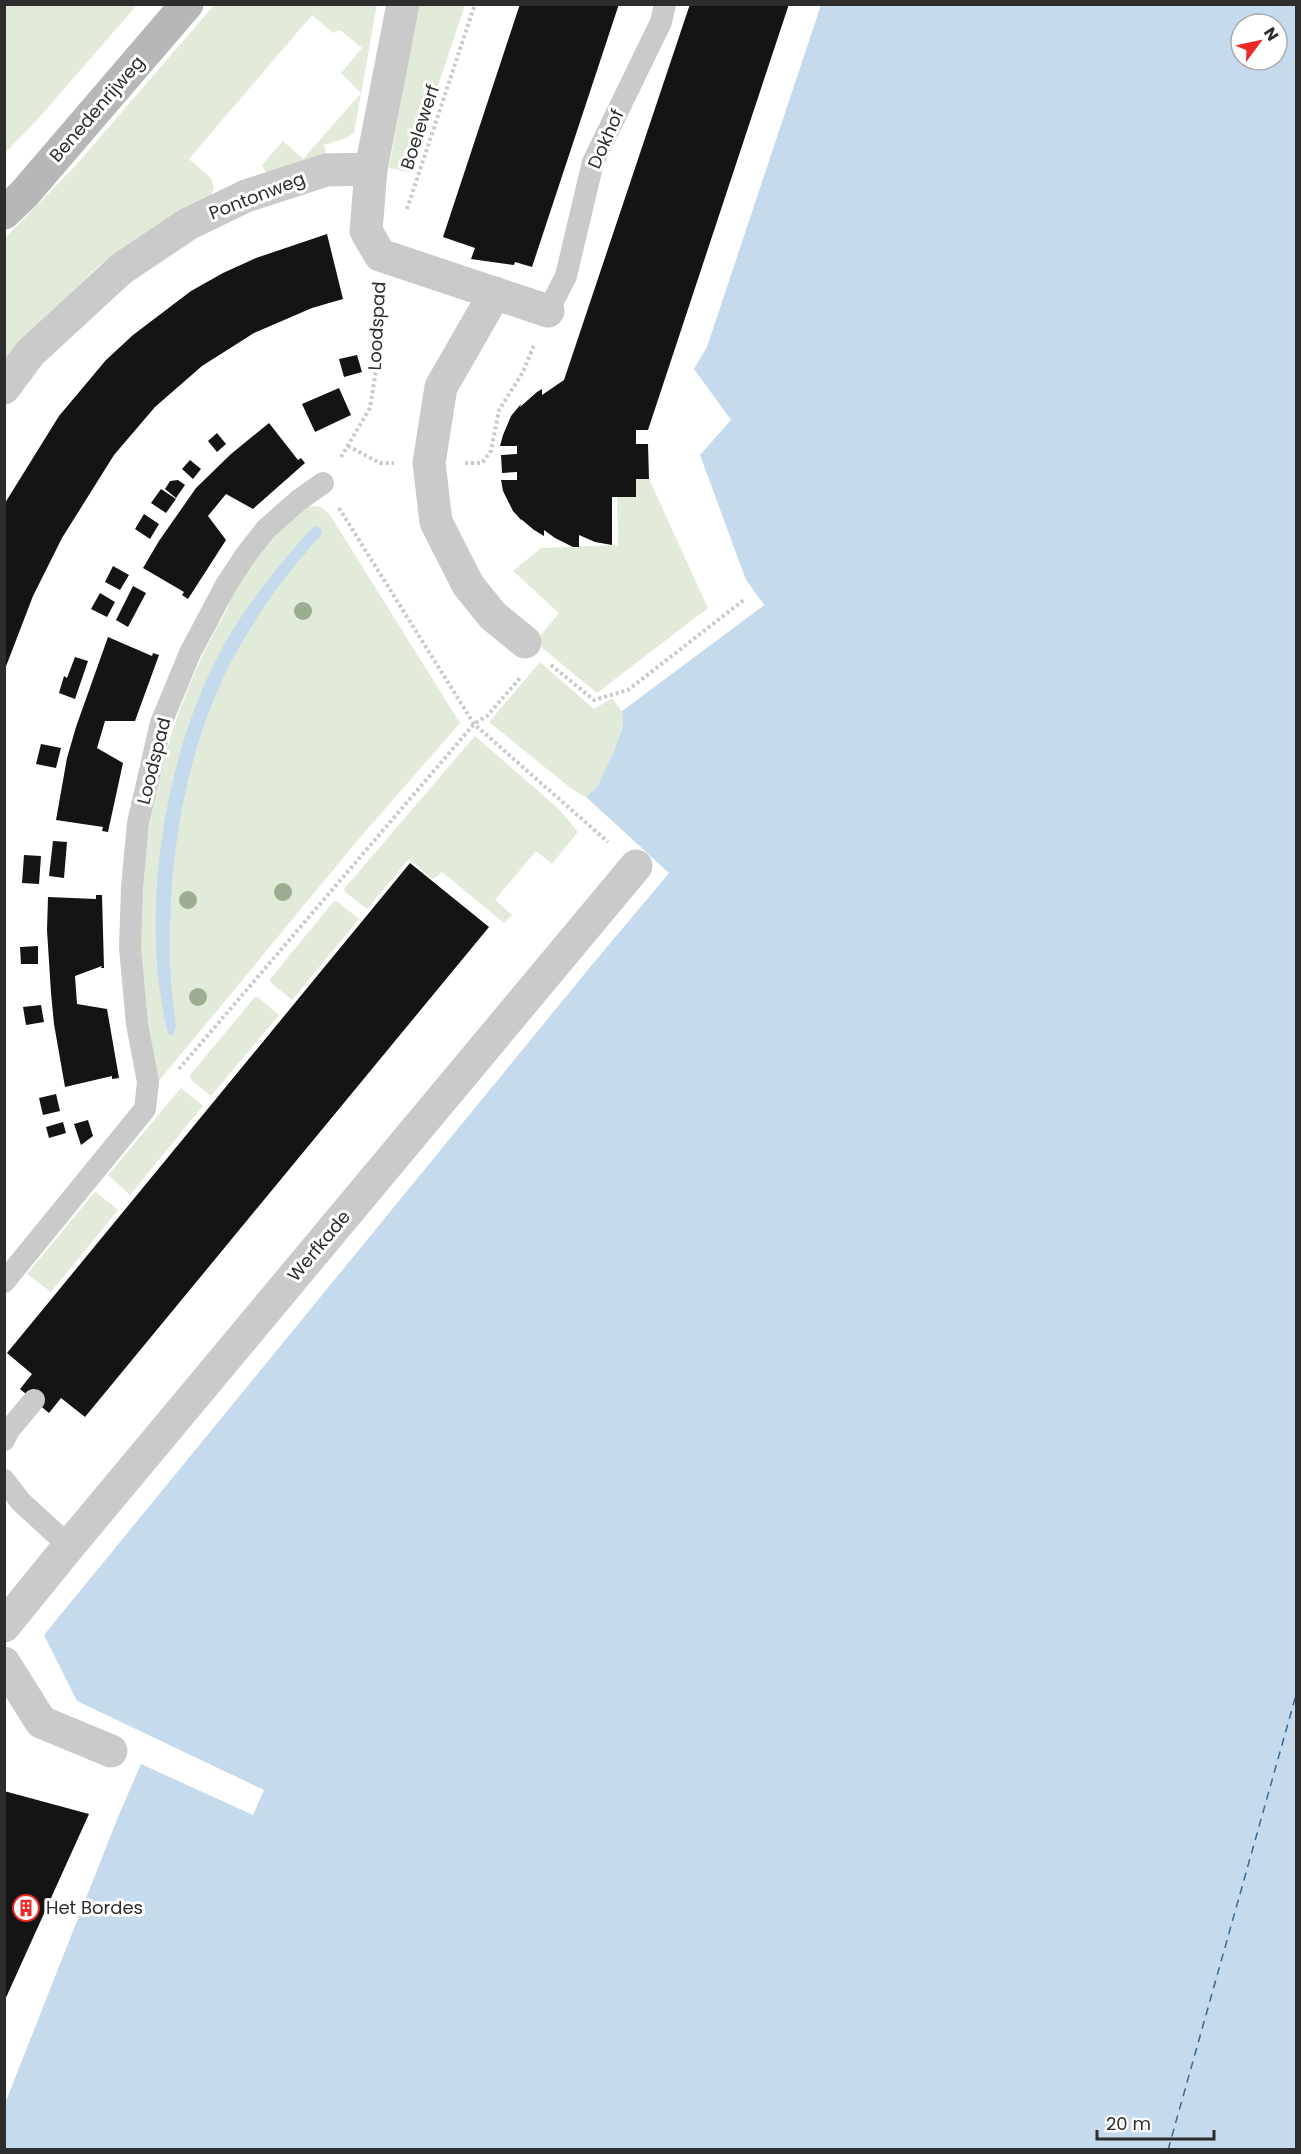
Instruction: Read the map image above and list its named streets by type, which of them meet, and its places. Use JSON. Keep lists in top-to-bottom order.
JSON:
{
  "streets": {
    "street": ["Benedenrijweg", "Pontonweg", "Werfkade"],
    "lane": ["Dokhof", "Loodspad"],
    "path": ["Boelewerf"]
  },
  "crossings": [
    ["Boelewerf", "Loodspad"]
  ],
  "places": {
    "building": ["Het Bordes"]
  },
  "scale_bar": "20 m",
  "north": "top right"
}
